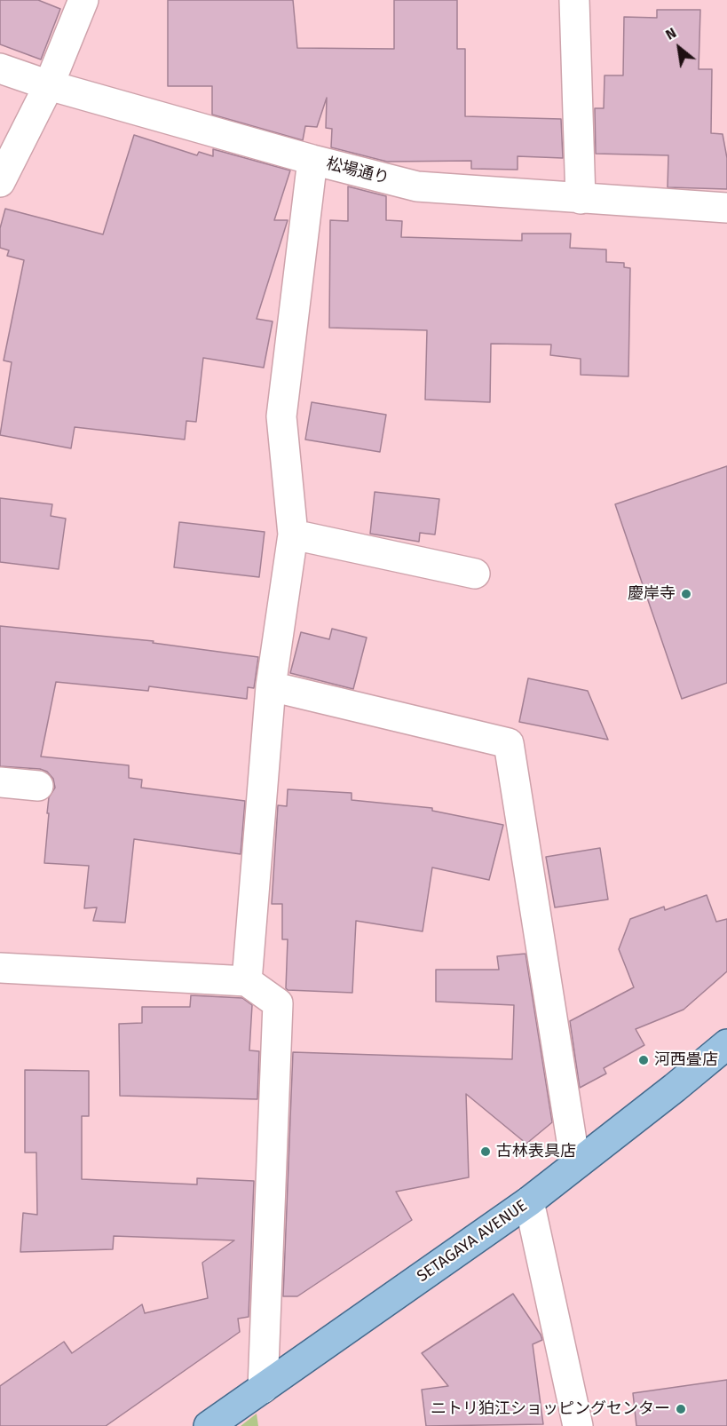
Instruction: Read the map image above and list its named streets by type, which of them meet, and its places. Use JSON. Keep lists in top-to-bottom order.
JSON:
{
  "streets": {
    "main road": ["SETAGAYA AVENUE"],
    "street": ["松場通り"]
  },
  "places": [
    "慶岸寺",
    "河西畳店",
    "古林表具店",
    "ニトリ狛江ショッピングセンター"
  ],
  "north": "top left"
}
